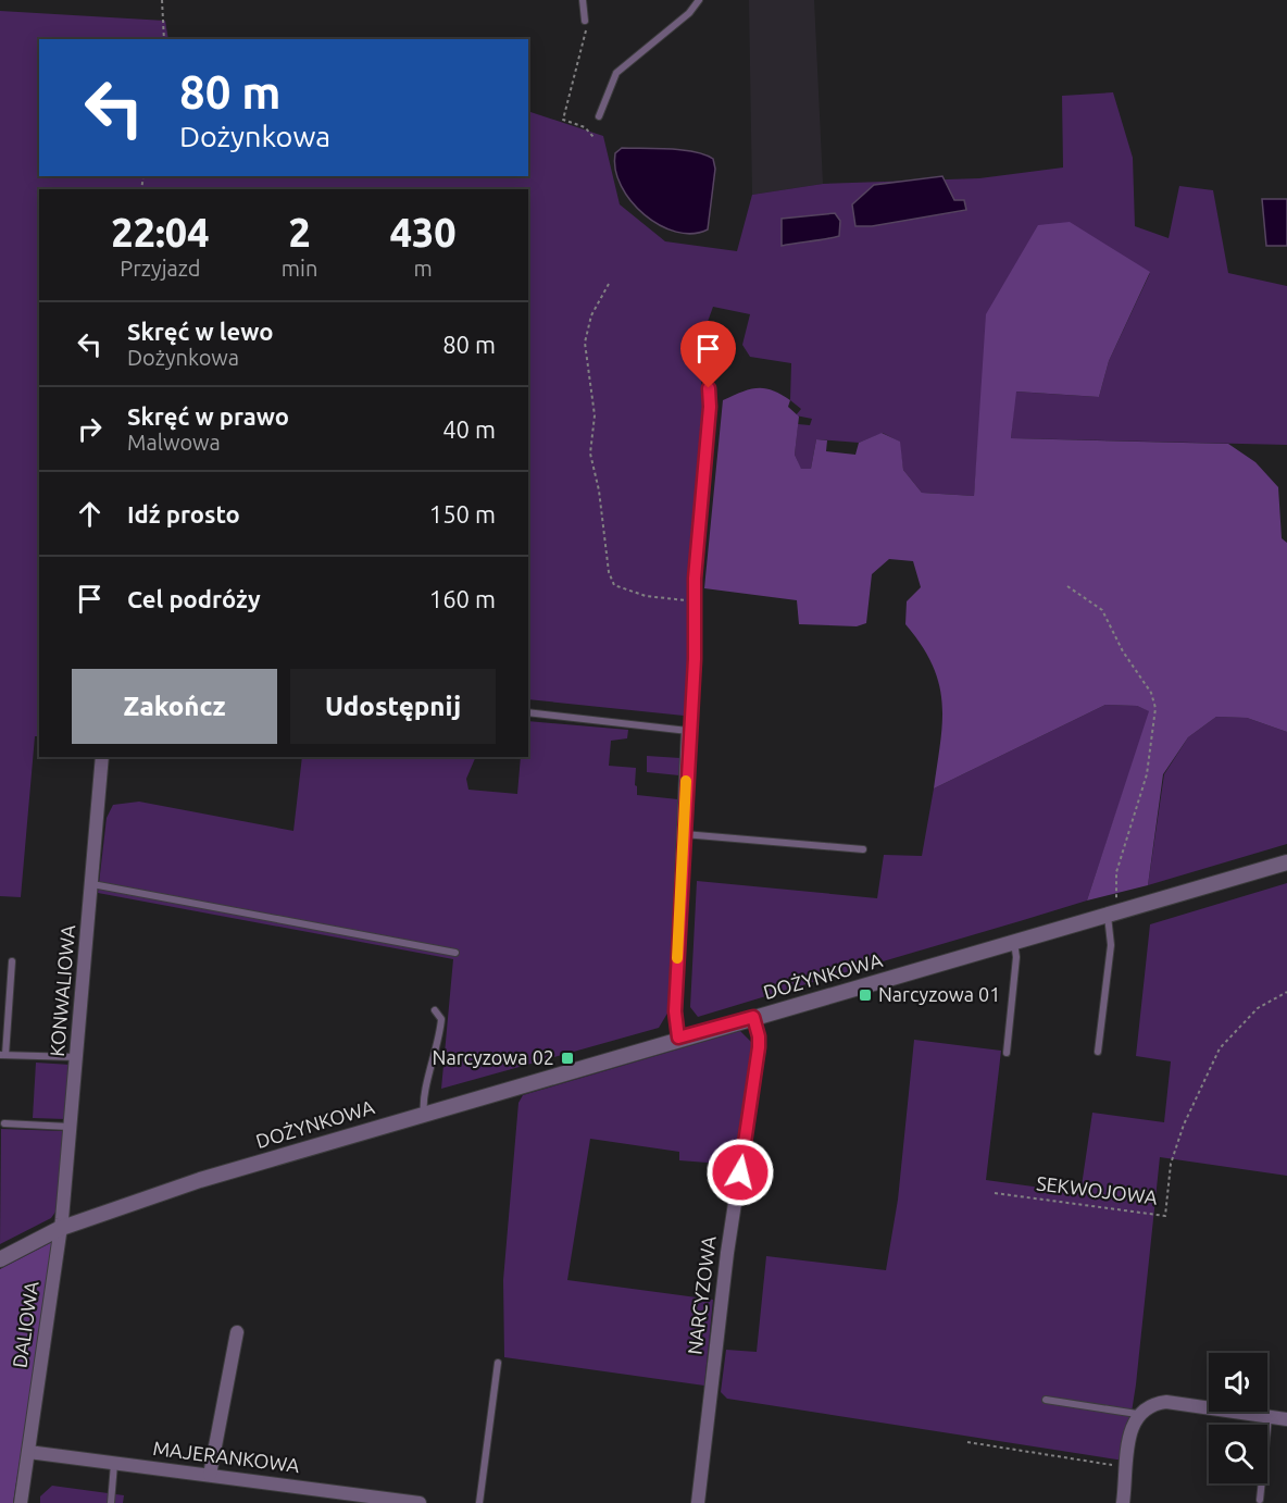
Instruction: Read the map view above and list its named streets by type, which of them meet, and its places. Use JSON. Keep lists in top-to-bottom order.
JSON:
{
  "streets": {
    "street": [
      "DOŻYNKOWA",
      "KONWALIOWA",
      "NARCYZOWA",
      "DALIOWA",
      "MAJERANKOWA"
    ],
    "path": ["SEKWOJOWA"]
  },
  "crossings": [
    ["DOŻYNKOWA", "KONWALIOWA"],
    ["DOŻYNKOWA", "NARCYZOWA"],
    ["DOŻYNKOWA", "DALIOWA"],
    ["KONWALIOWA", "DALIOWA"],
    ["DALIOWA", "MAJERANKOWA"]
  ],
  "places": {
    "transit": ["Narcyzowa 01", "Narcyzowa 02"]
  },
  "page": {
    "turn": ["80 m", "Dożynkowa"],
    "eta": [
      "22:04",
      "Przyjazd",
      "2",
      "min",
      "430",
      "m"
    ],
    "list": [
      {
        "name": "Skręć w lewo",
        "note": "Dożynkowa",
        "value": "80 m"
      },
      {
        "name": "Skręć w prawo",
        "note": "Malwowa",
        "value": "40 m"
      },
      {
        "name": "Idź prosto",
        "value": "150 m"
      },
      {
        "name": "Cel podróży",
        "value": "160 m"
      }
    ],
    "buttons": ["Zakończ", "Udostępnij"]
  }
}
